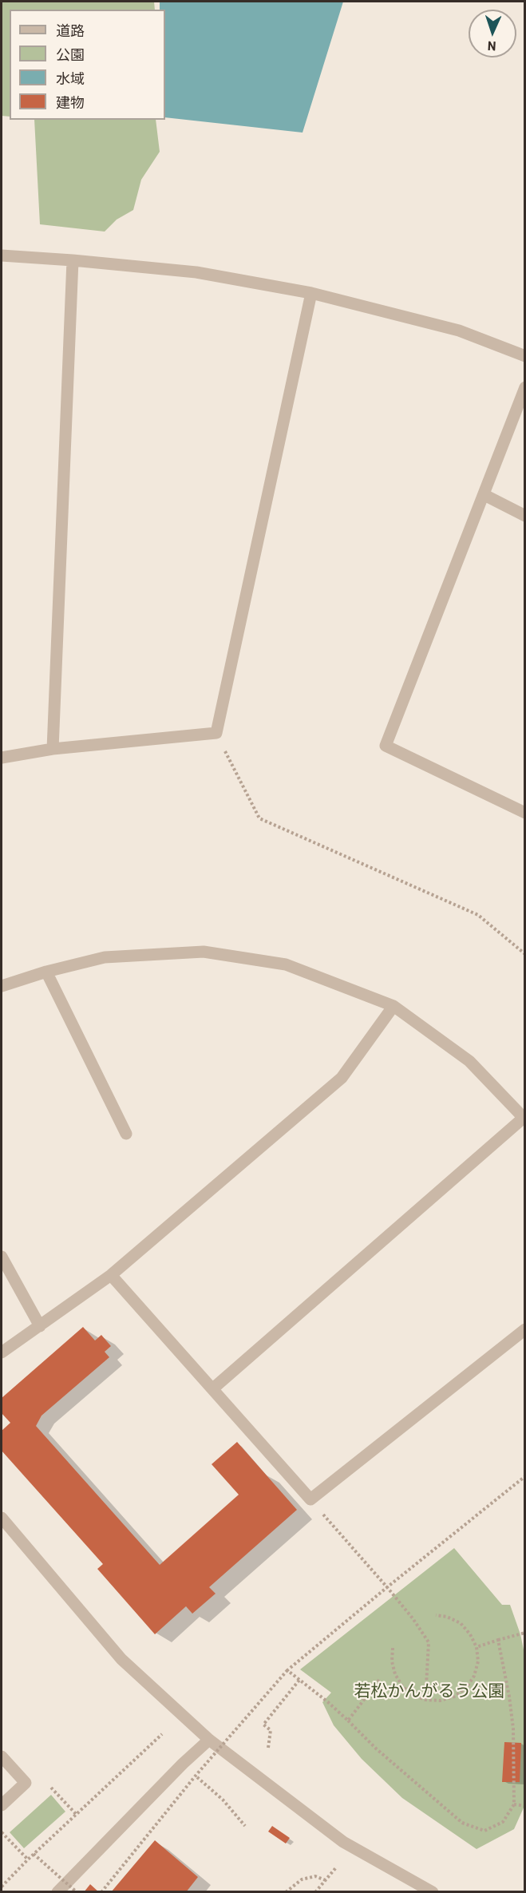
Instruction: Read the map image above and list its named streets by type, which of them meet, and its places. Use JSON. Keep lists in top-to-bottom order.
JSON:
{
  "parks": ["若松かんがるう公園"],
  "legend": [
    "道路",
    "公園",
    "水域",
    "建物"
  ],
  "north": "bottom"
}
